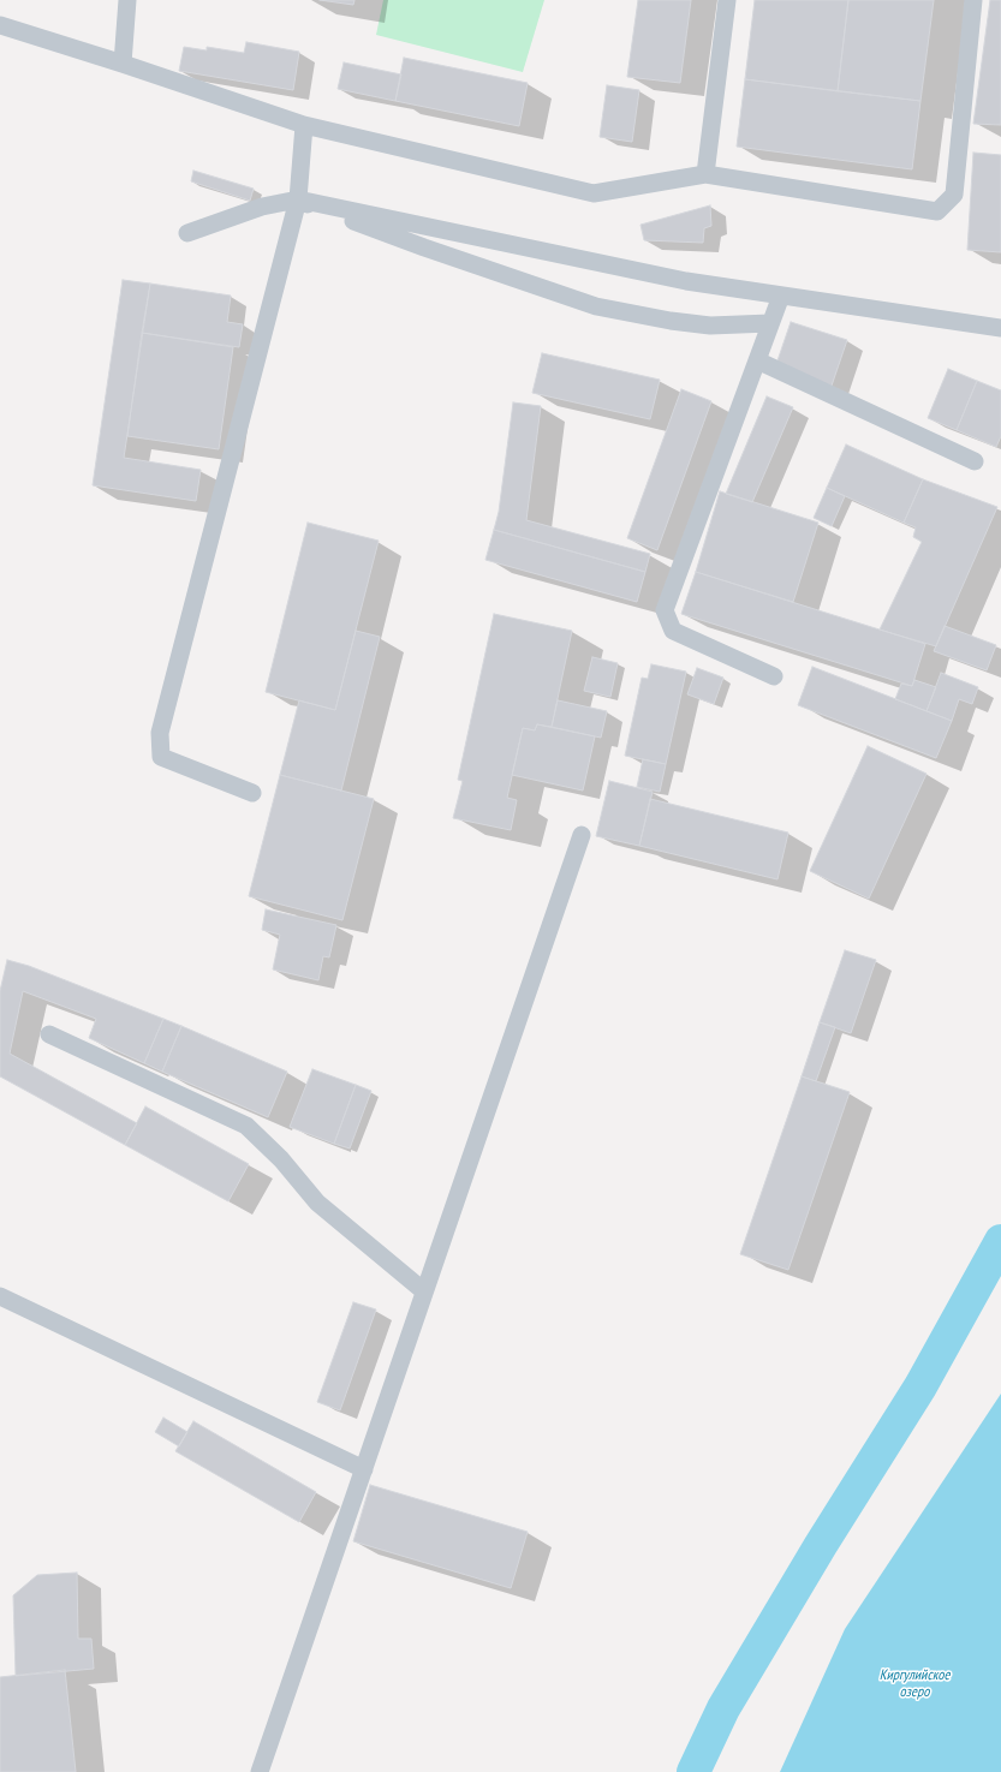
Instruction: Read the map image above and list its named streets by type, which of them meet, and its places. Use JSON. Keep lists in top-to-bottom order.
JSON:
{
  "water": ["Киргулийское озеро"]
}
